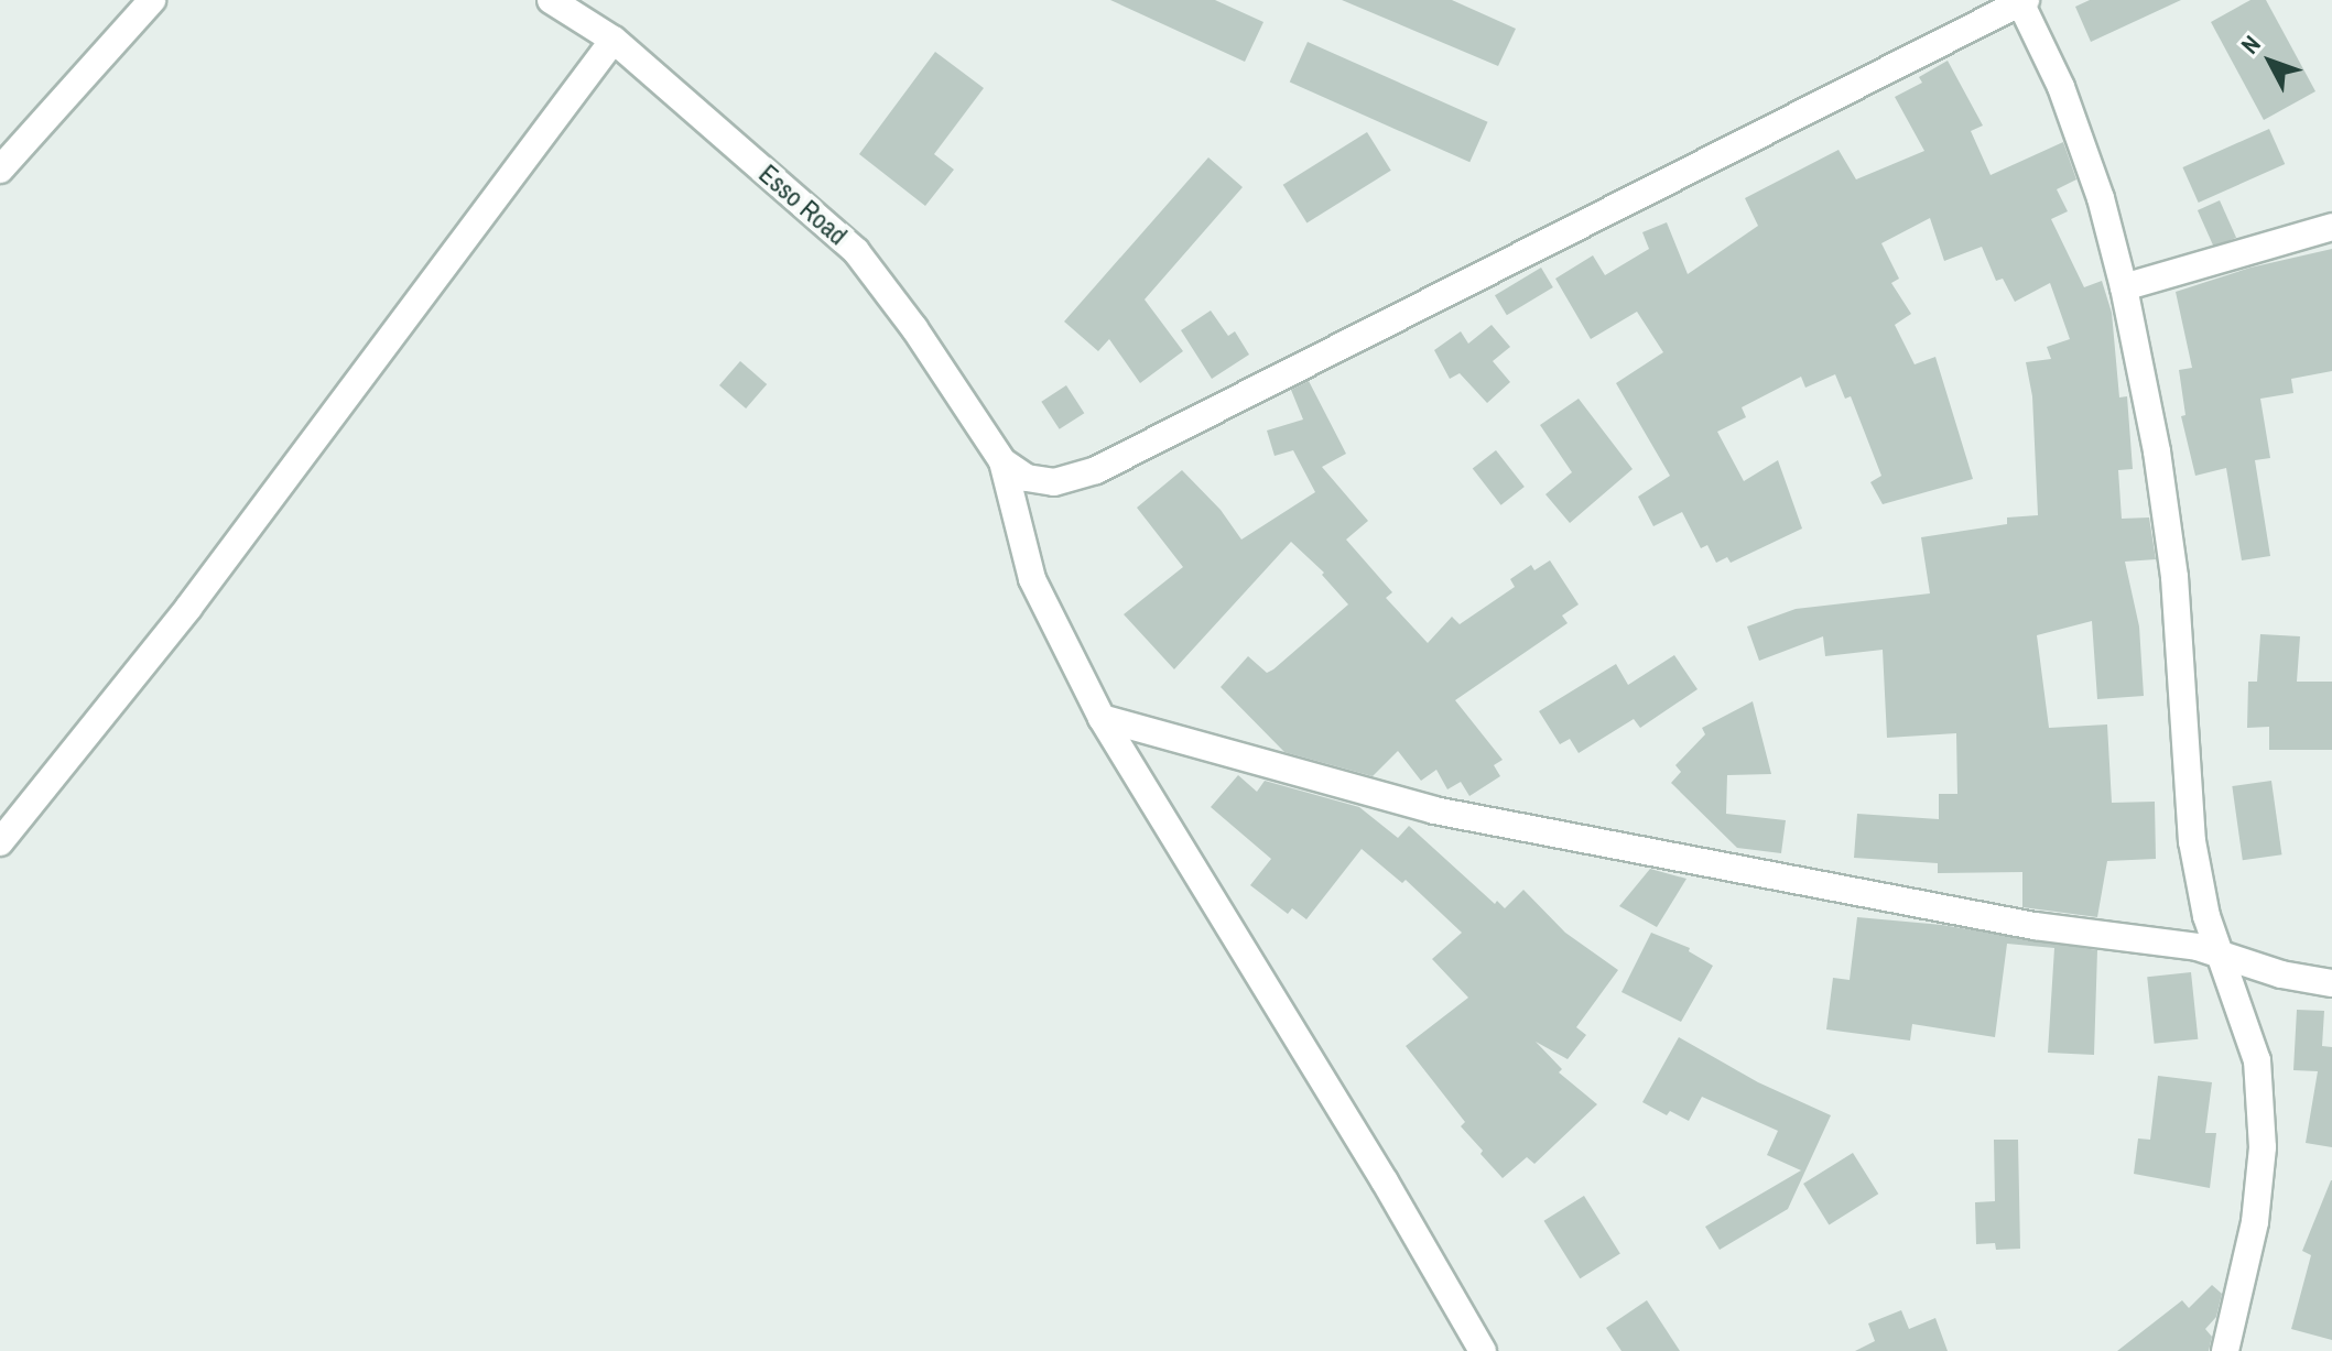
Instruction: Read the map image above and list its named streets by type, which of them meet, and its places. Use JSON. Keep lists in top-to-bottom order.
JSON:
{
  "streets": {
    "street": ["Esso Road"]
  },
  "north": "top left"
}
